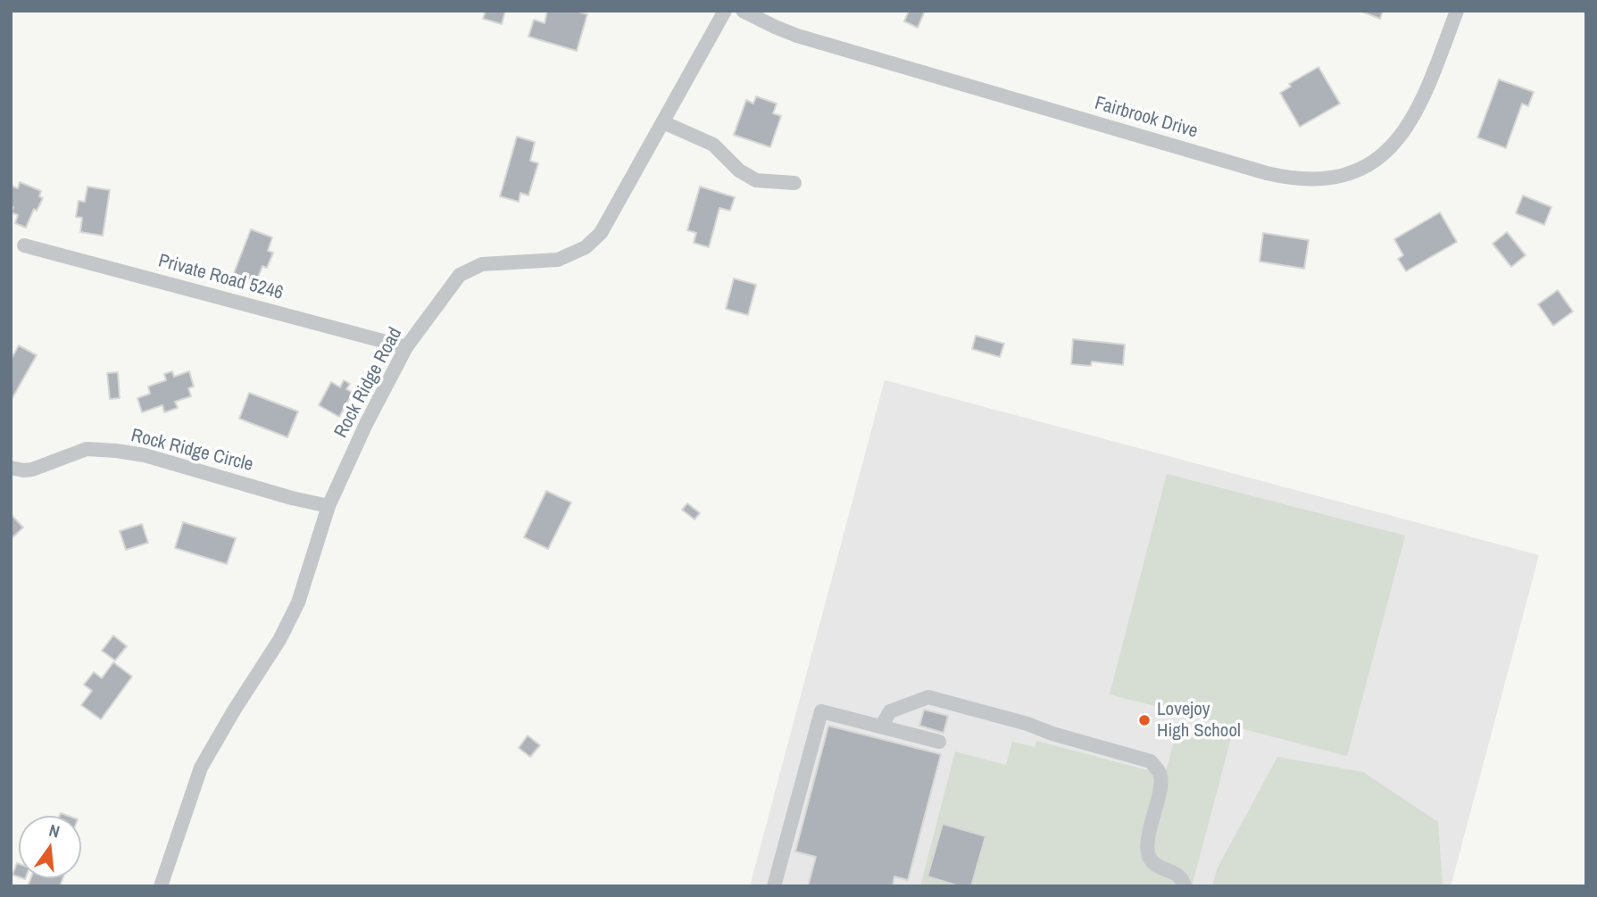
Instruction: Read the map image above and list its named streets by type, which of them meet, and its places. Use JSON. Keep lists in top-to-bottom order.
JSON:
{
  "streets": {
    "street": [
      "Fairbrook Drive",
      "Private Road 5246",
      "Rock Ridge Road",
      "Rock Ridge Circle"
    ]
  },
  "crossings": [
    ["Private Road 5246", "Rock Ridge Road"],
    ["Rock Ridge Road", "Rock Ridge Circle"]
  ],
  "places": ["Lovejoy High School"],
  "north": "top"
}
